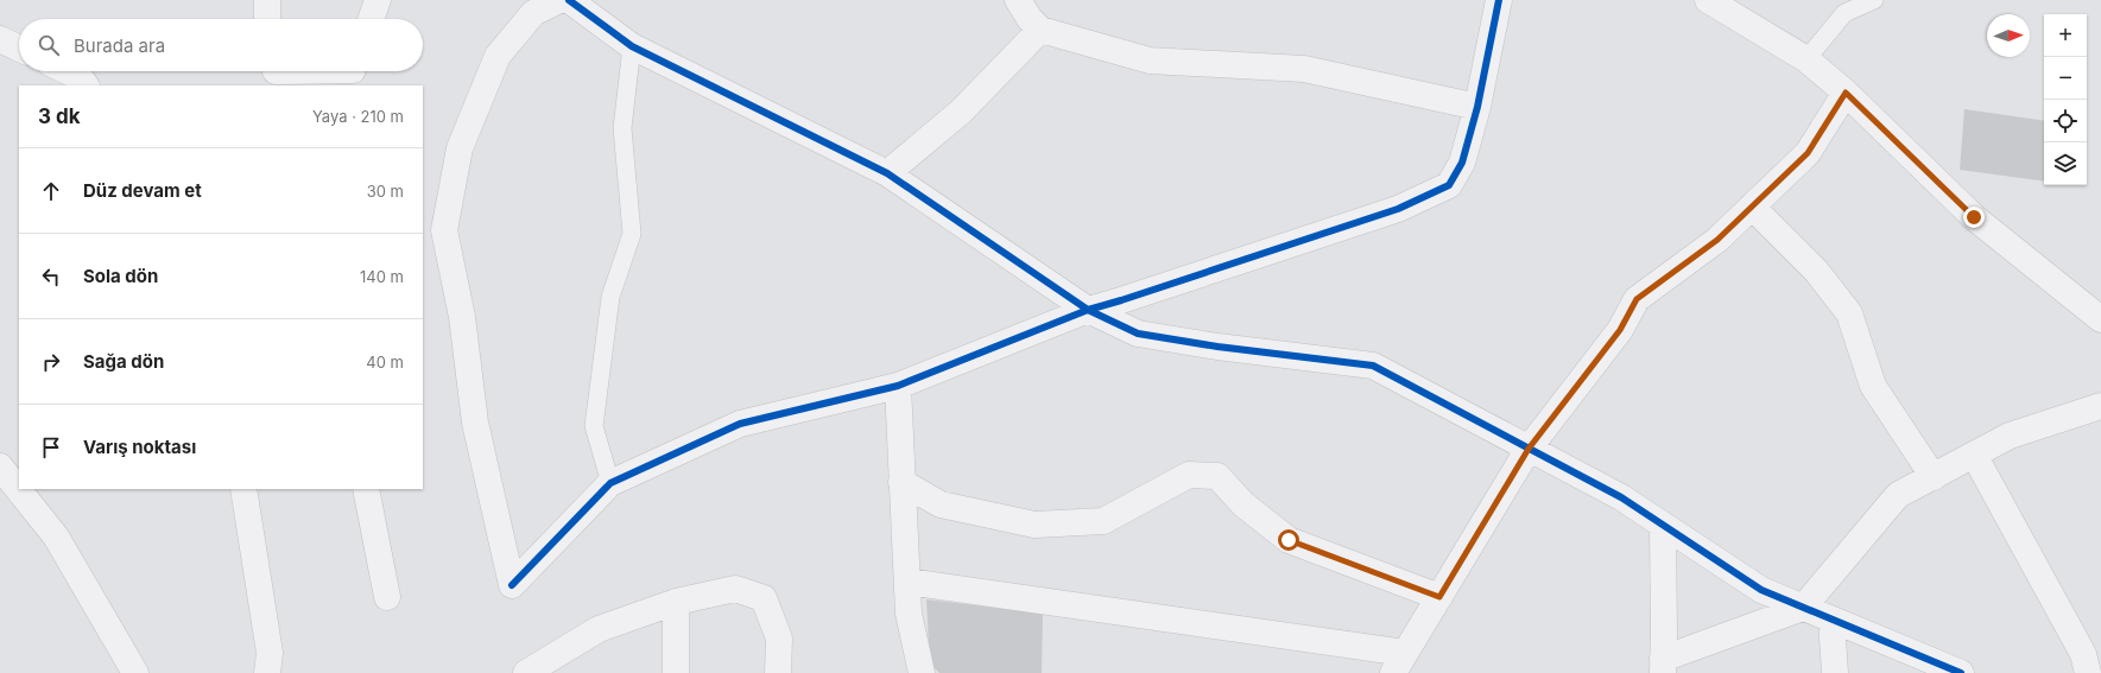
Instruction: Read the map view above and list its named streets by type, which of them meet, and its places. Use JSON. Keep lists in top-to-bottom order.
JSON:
{
  "north": "right",
  "page": {
    "map_buttons": ["+", "−"],
    "search": "Burada ara",
    "heading": ["3 dk", "Yaya · 210 m"],
    "list": [
      ["Düz devam et", "30 m"],
      ["Sola dön", "140 m"],
      ["Sağa dön", "40 m"],
      "Varış noktası"
    ]
  }
}
